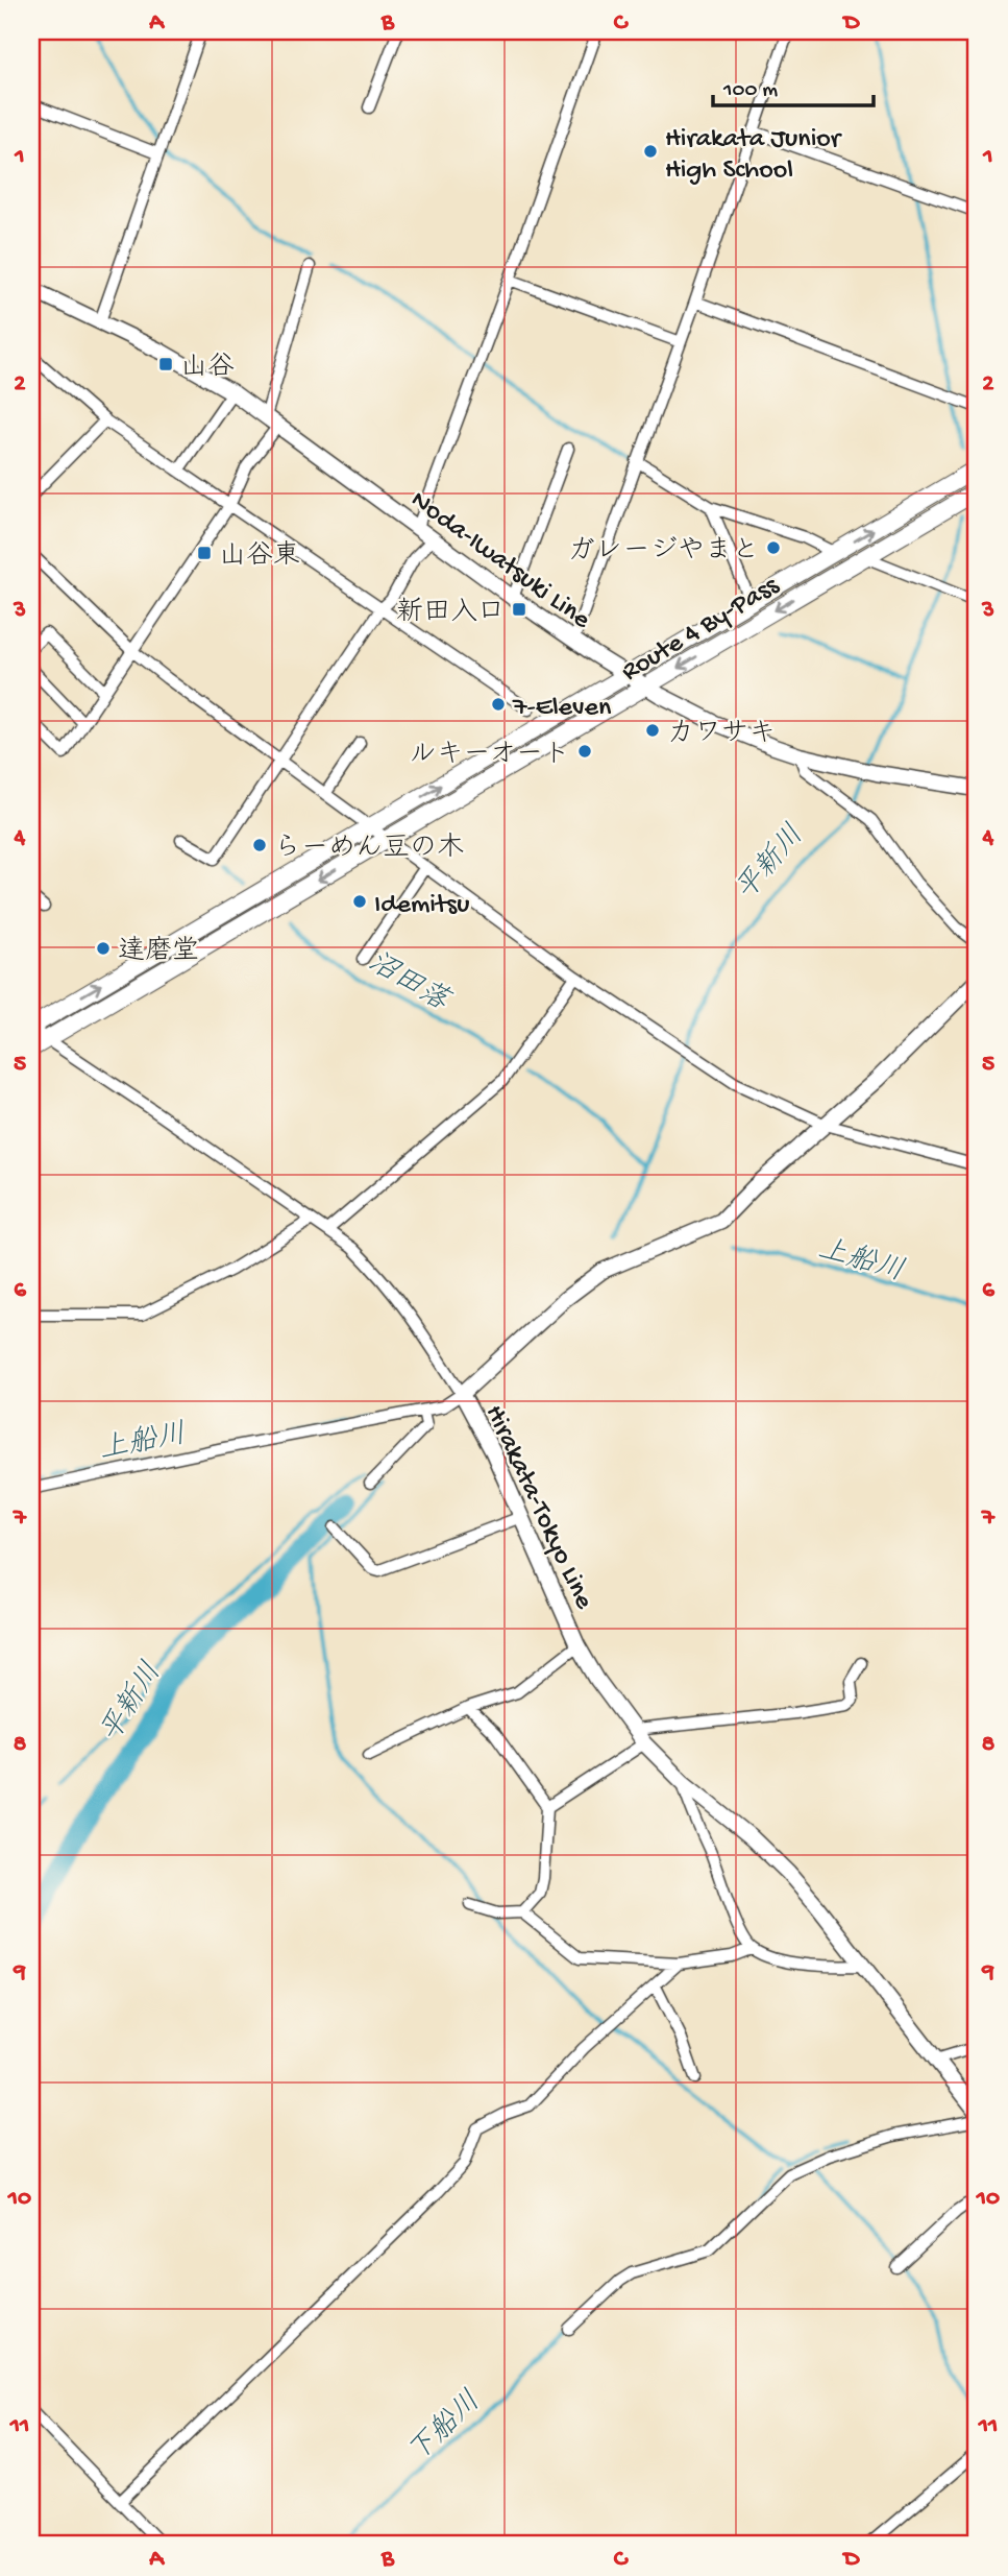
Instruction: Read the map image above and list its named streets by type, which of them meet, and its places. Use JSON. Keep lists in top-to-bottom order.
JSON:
{
  "streets": {
    "highway": ["Route 4 By-Pass"],
    "main road": ["Noda-Iwatsuki Line", "Hirakata-Tokyo Line"]
  },
  "crossings": [
    ["Noda-Iwatsuki Line", "Route 4 By-Pass"]
  ],
  "water": [
    "平新川",
    "沼田落",
    "上船川",
    "下船川"
  ],
  "places": {
    "other": [
      "Hirakata Junior High School",
      "ガレージやまと",
      "7-Eleven",
      "カワサキ",
      "ルキーオート",
      "らーめん豆の木",
      "Idemitsu",
      "達磨堂"
    ],
    "transit": ["山谷", "山谷東", "新田入口"]
  },
  "scale_bar": "100 m",
  "grid": {
    "columns": [
      "A",
      "B",
      "C",
      "D"
    ],
    "rows": [
      "1",
      "2",
      "3",
      "4",
      "5",
      "6",
      "7",
      "8",
      "9",
      "10",
      "11"
    ]
  }
}
